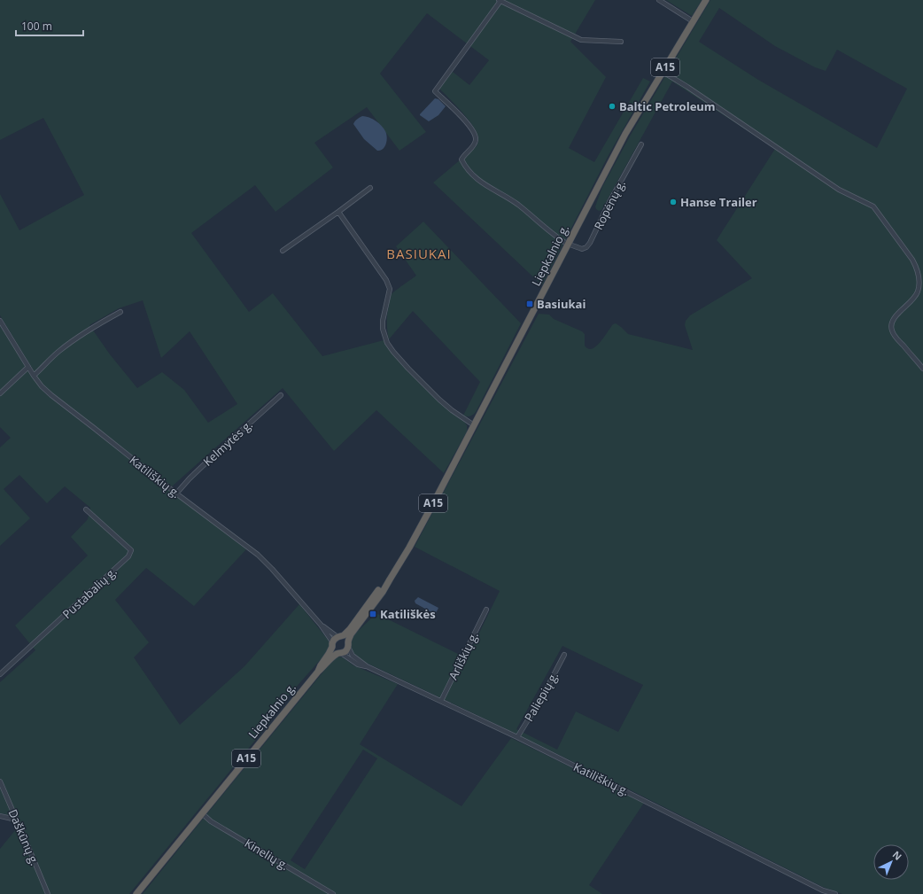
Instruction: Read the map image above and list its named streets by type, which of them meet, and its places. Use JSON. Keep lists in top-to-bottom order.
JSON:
{
  "streets": {
    "highway": ["A15", "Liepkalnio g."],
    "street": [
      "Ropėnų g.",
      "Kelmytės g.",
      "Katiliškių g.",
      "Pustabalių g.",
      "Arliškių g.",
      "Paliepių g.",
      "Daškūnų g.",
      "Kinelių g."
    ]
  },
  "crossings": [
    ["A15", "Liepkalnio g."],
    ["A15", "Kinelių g."],
    ["Ropėnų g.", "Liepkalnio g."],
    ["Liepkalnio g.", "Katiliškių g."],
    ["Liepkalnio g.", "Kinelių g."],
    ["Kelmytės g.", "Katiliškių g."],
    ["Katiliškių g.", "Arliškių g."],
    ["Katiliškių g.", "Paliepių g."]
  ],
  "districts": ["BASIUKAI"],
  "places": {
    "other": ["Baltic Petroleum", "Hanse Trailer"],
    "transit": ["Basiukai", "Katiliškės"]
  },
  "scale_bar": "100 m",
  "north": "top right"
}
